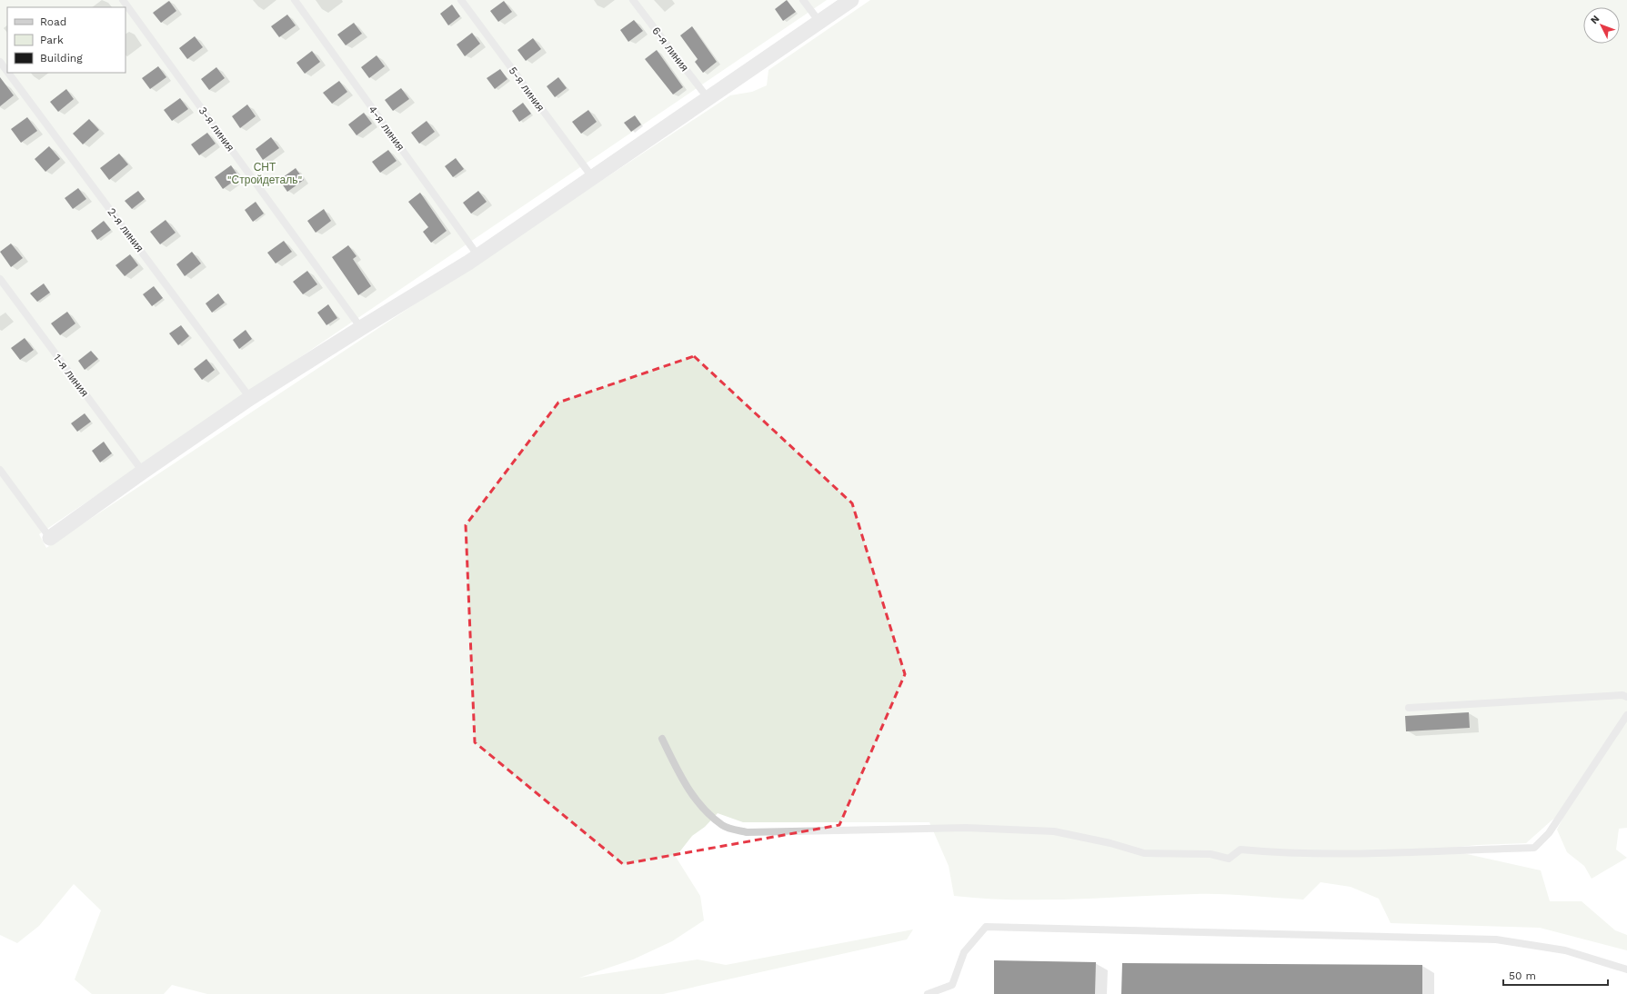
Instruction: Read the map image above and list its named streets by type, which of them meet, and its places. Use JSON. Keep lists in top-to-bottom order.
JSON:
{
  "streets": {
    "lane": [
      "6-я линия",
      "5-я линия",
      "4-я линия",
      "3-я линия",
      "2-я линия",
      "1-я линия"
    ]
  },
  "parks": ["СНТ \"Стройдеталь\""],
  "legend": ["Road", "Park", "Building"],
  "scale_bar": "50 m",
  "north": "top left"
}
